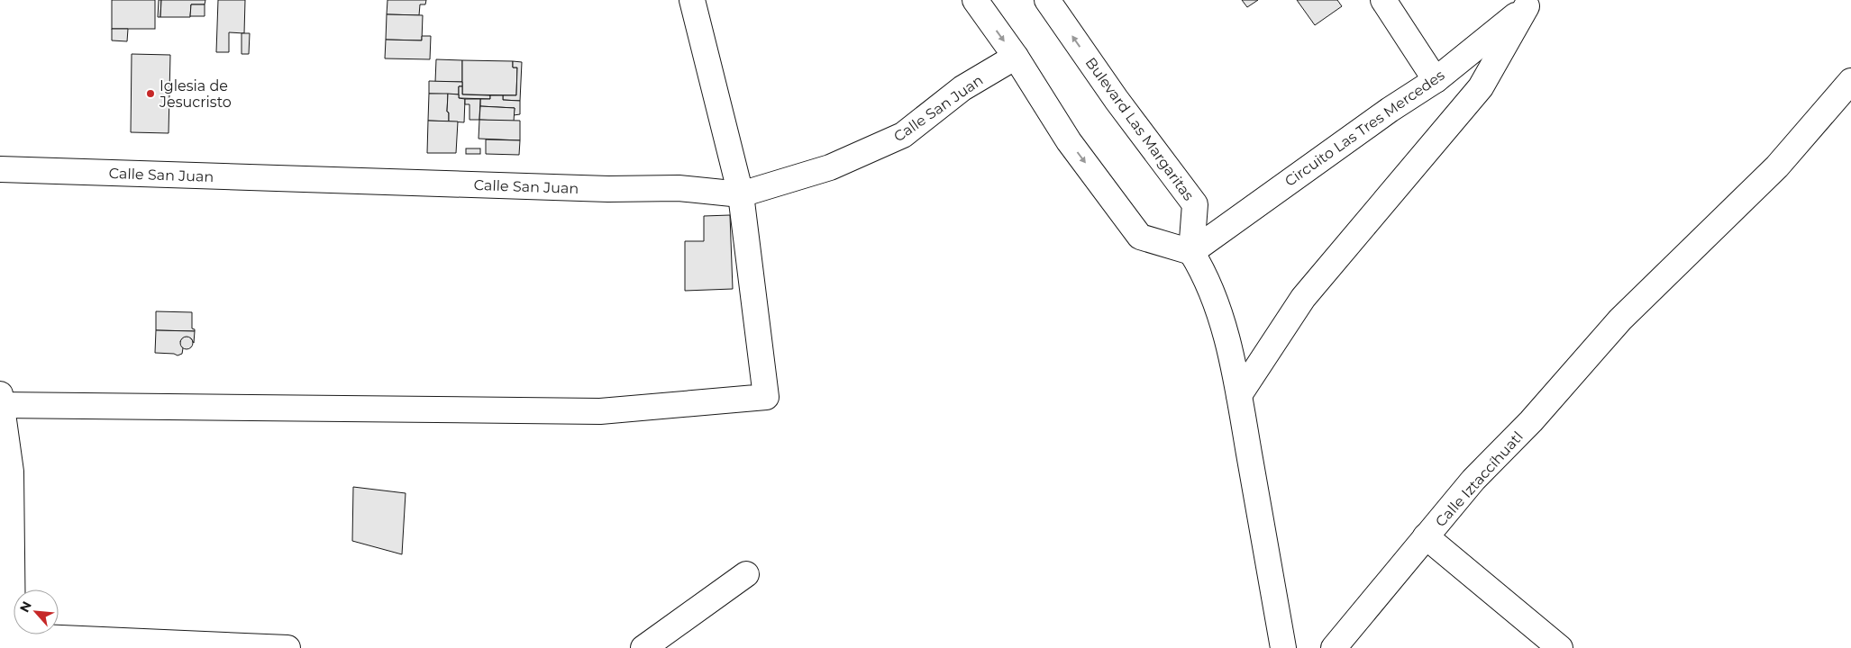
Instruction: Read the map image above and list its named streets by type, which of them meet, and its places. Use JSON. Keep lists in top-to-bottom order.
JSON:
{
  "streets": {
    "street": [
      "Calle San Juan",
      "Circuito Las Tres Mercedes",
      "Bulevard Las Margaritas",
      "Calle Iztaccíhuatl"
    ]
  },
  "crossings": [
    ["Circuito Las Tres Mercedes", "Bulevard Las Margaritas"]
  ],
  "places": ["Iglesia de Jesucristo"],
  "north": "top left"
}
